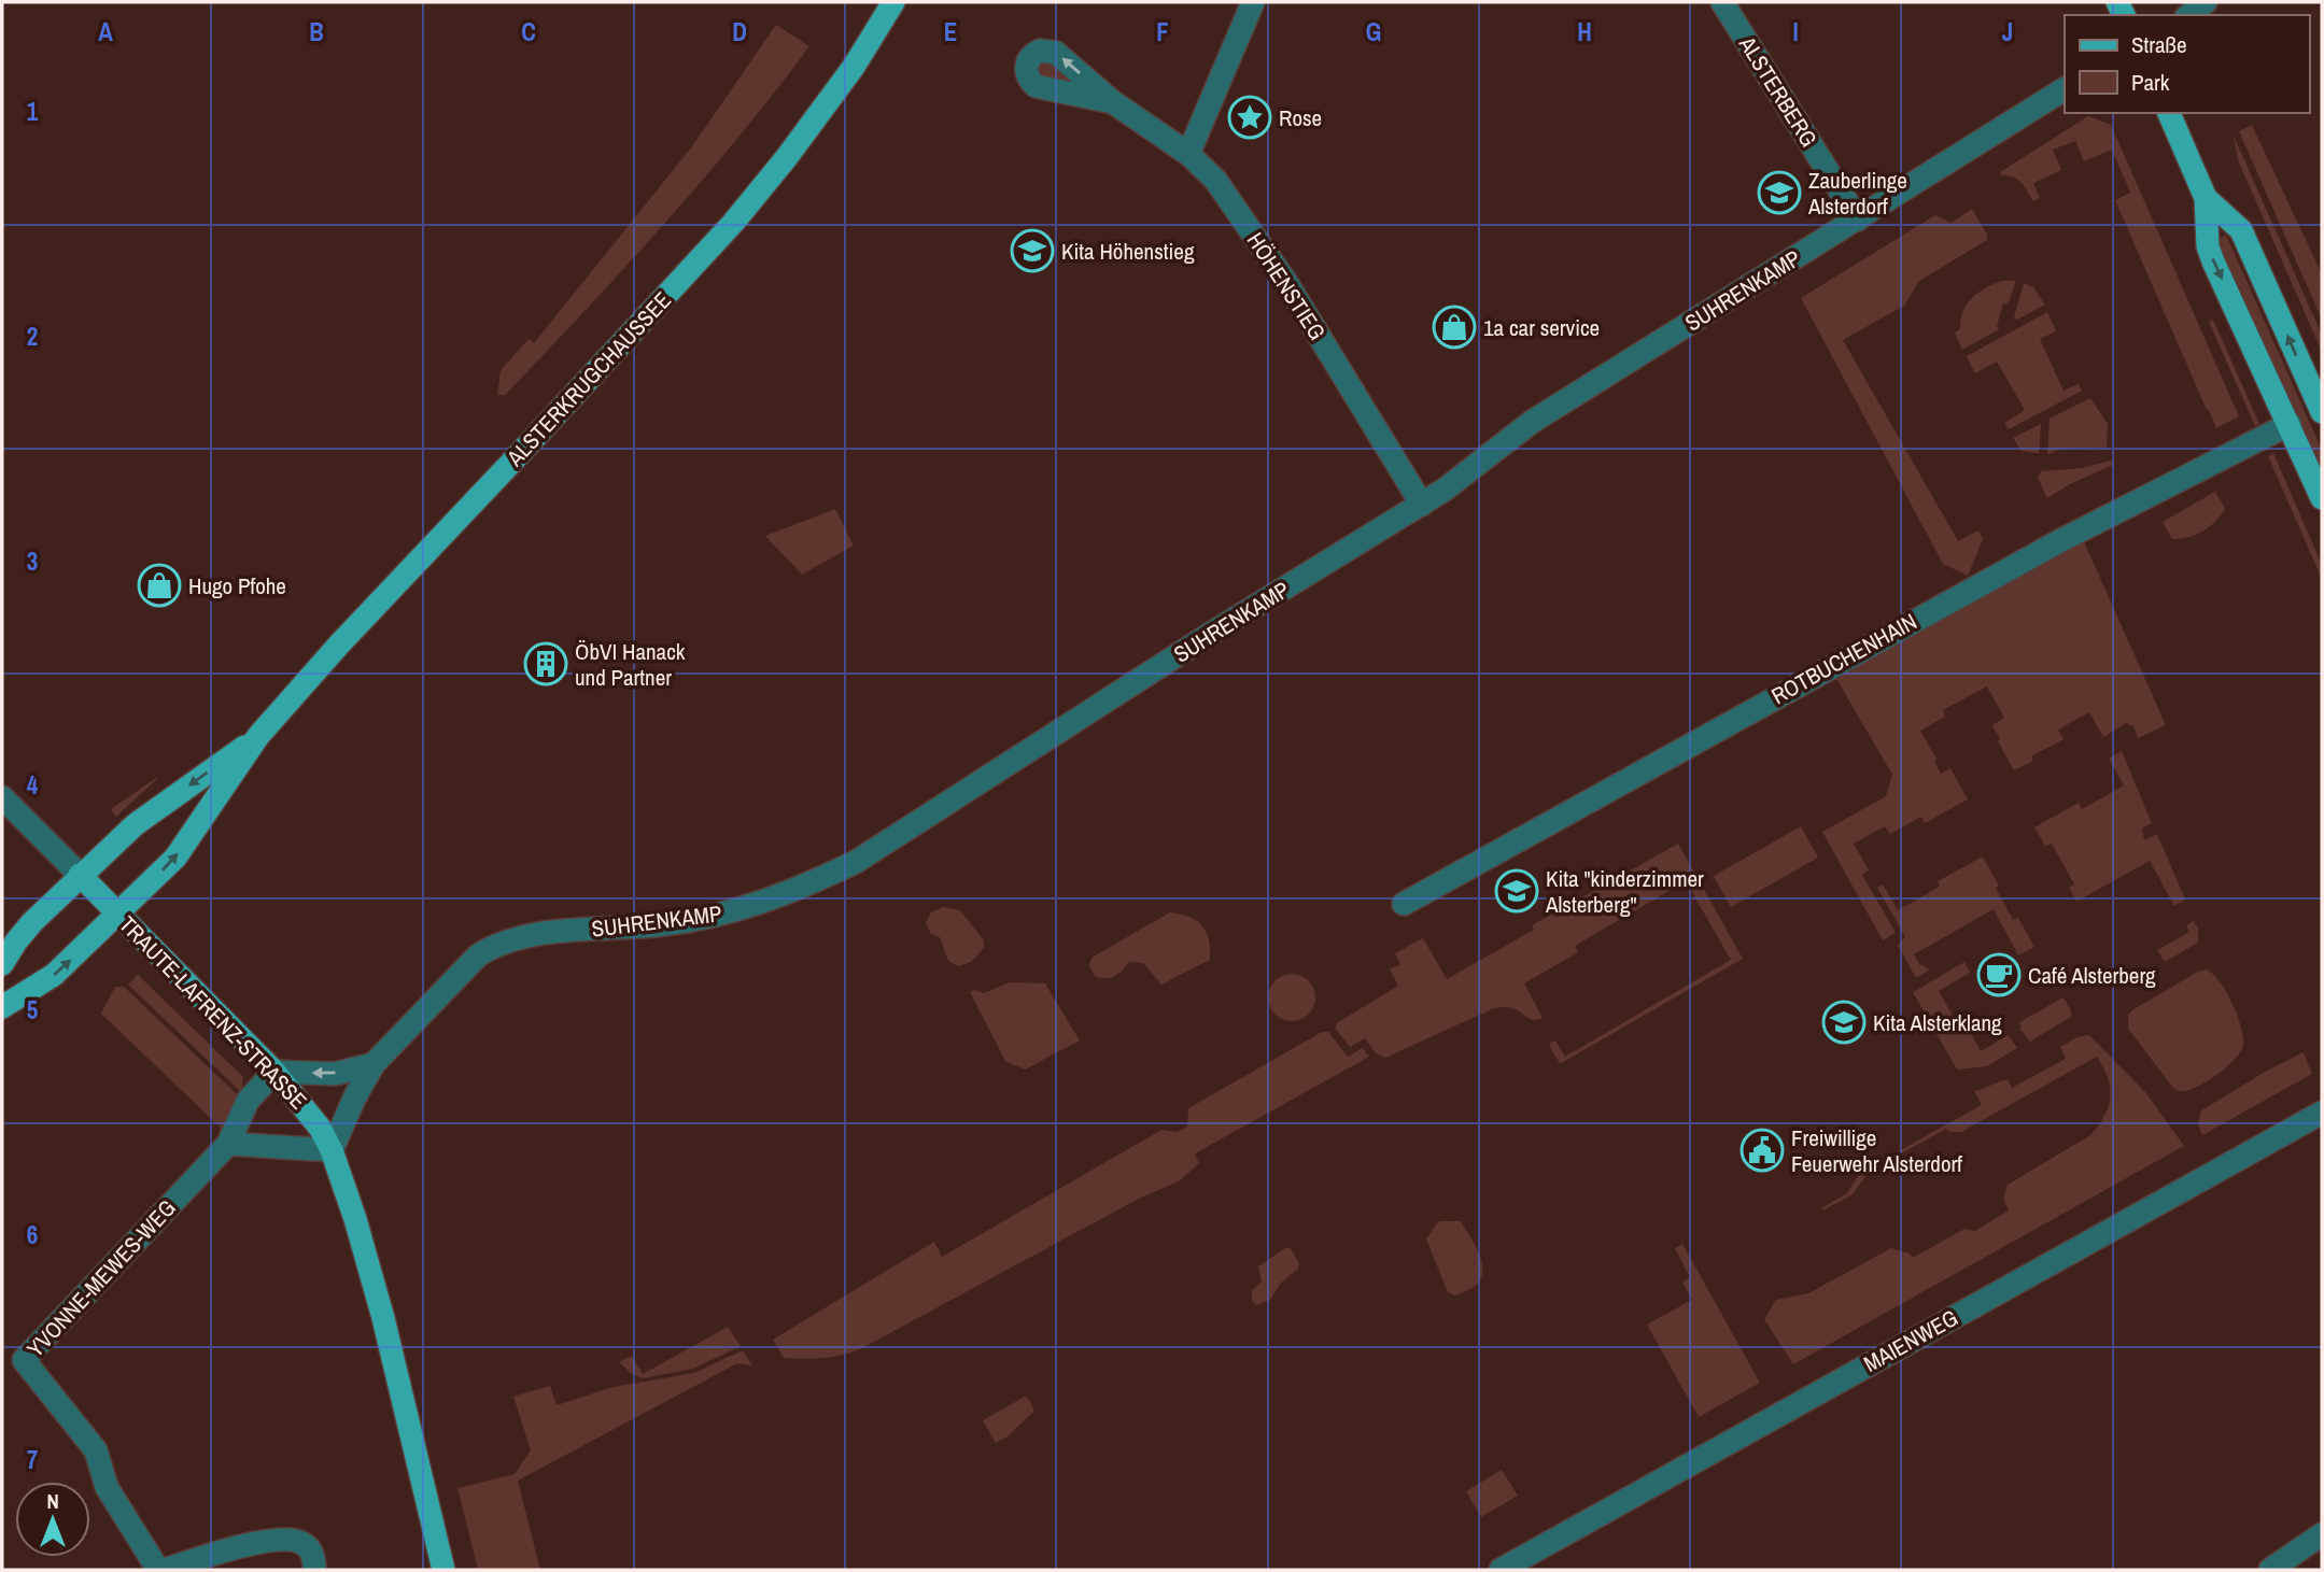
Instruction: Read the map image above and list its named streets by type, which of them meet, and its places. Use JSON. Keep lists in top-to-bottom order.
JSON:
{
  "streets": {
    "main road": ["ALSTERKRUGCHAUSSEE", "TRAUTE-LAFRENZ-STRASSE"],
    "street": [
      "ALSTERBERG",
      "HÖHENSTIEG",
      "SUHRENKAMP",
      "ROTBUCHENHAIN",
      "YVONNE-MEWES-WEG",
      "MAIENWEG"
    ]
  },
  "crossings": [
    ["ALSTERBERG", "SUHRENKAMP"],
    ["HÖHENSTIEG", "SUHRENKAMP"],
    ["SUHRENKAMP", "TRAUTE-LAFRENZ-STRASSE"],
    ["ALSTERKRUGCHAUSSEE", "TRAUTE-LAFRENZ-STRASSE"],
    ["TRAUTE-LAFRENZ-STRASSE", "YVONNE-MEWES-WEG"]
  ],
  "places": {
    "place": ["Rose"],
    "school or university": [
      "Zauberlinge Alsterdorf",
      "Kita Höhenstieg",
      "Kita \"kinderzimmer Alsterberg\"",
      "Kita Alsterklang"
    ],
    "shop": ["1a car service", "Hugo Pfohe"],
    "building": ["ÖbVI Hanack und Partner"],
    "cafe": ["Café Alsterberg"],
    "public building": ["Freiwillige Feuerwehr Alsterdorf"]
  },
  "legend": ["Straße", "Park"],
  "north": "top",
  "grid": {
    "columns": [
      "A",
      "B",
      "C",
      "D",
      "E",
      "F",
      "G",
      "H",
      "I",
      "J"
    ],
    "rows": [
      "1",
      "2",
      "3",
      "4",
      "5",
      "6",
      "7"
    ]
  }
}
